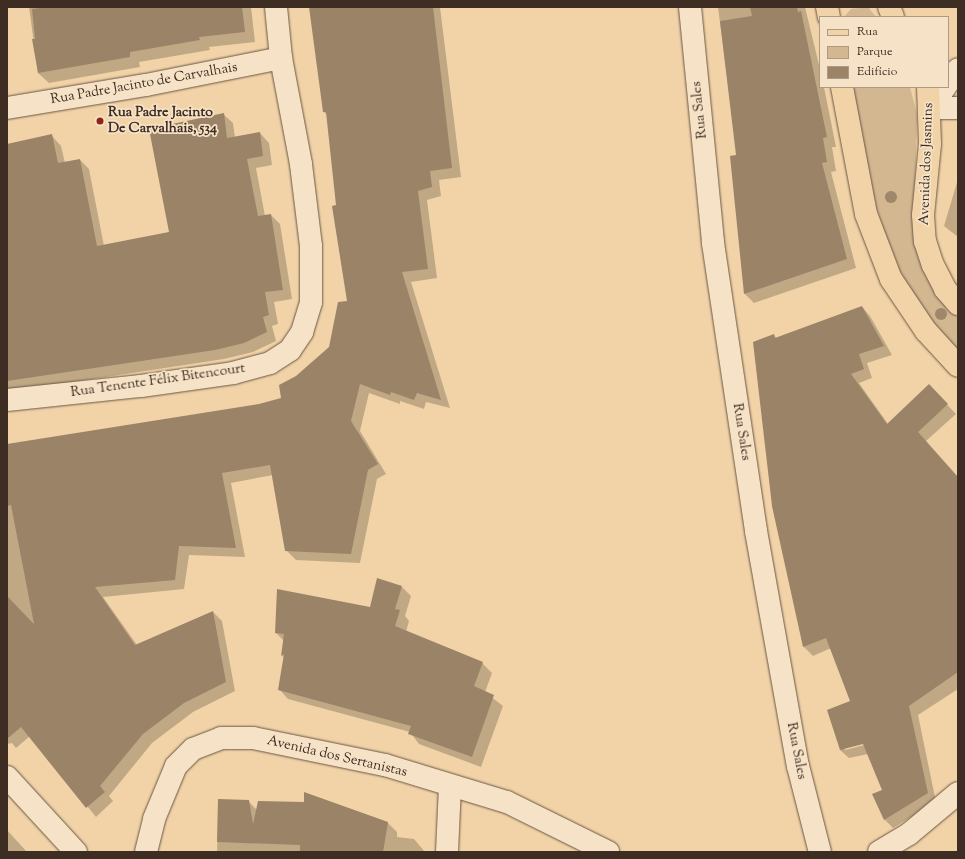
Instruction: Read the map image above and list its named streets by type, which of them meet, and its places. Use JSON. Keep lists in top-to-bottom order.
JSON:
{
  "streets": {
    "main road": ["Avenida dos Jasmins"],
    "street": [
      "Rua Padre Jacinto de Carvalhais",
      "Rua Sales",
      "Rua Tenente Félix Bitencourt",
      "Avenida dos Sertanistas"
    ]
  },
  "crossings": [
    ["Rua Padre Jacinto de Carvalhais", "Rua Tenente Félix Bitencourt"]
  ],
  "places": ["Rua Padre Jacinto De Carvalhais, 534"],
  "legend": ["Rua", "Parque", "Edifício"]
}
